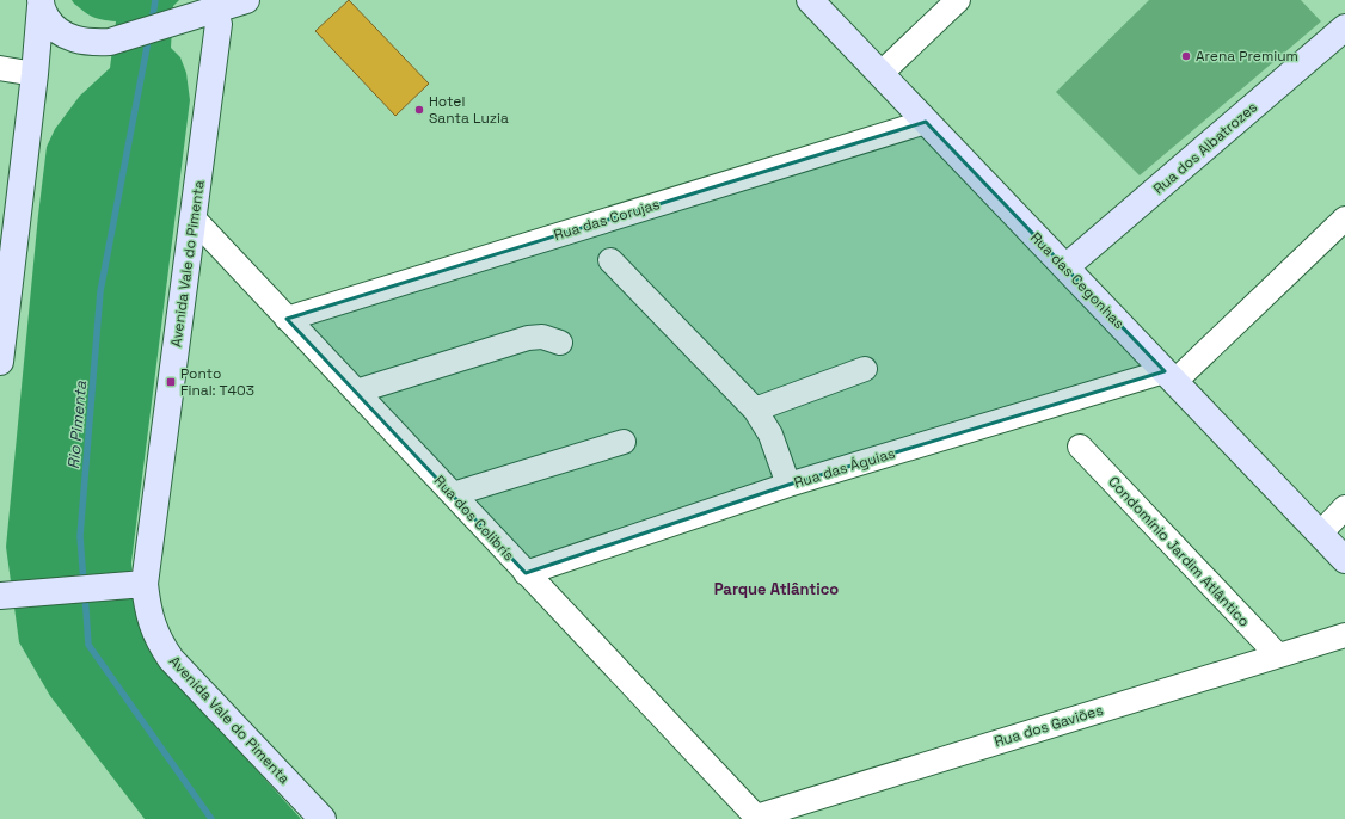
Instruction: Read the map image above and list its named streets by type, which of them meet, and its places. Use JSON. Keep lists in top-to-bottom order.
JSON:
{
  "streets": {
    "street": [
      "Rua dos Albatrozes",
      "Rua das Corujas",
      "Avenida Vale do Pimenta",
      "Rua das Cegonhas",
      "Rua das Águias",
      "Rua dos Colibrís",
      "Condomínio Jardim Atlântico",
      "Rua dos Gaviões"
    ]
  },
  "crossings": [
    ["Rua dos Albatrozes", "Rua das Cegonhas"],
    ["Rua das Corujas", "Rua das Cegonhas"],
    ["Rua das Corujas", "Rua dos Colibrís"],
    ["Avenida Vale do Pimenta", "Rua dos Colibrís"],
    ["Rua das Cegonhas", "Rua das Águias"],
    ["Rua das Águias", "Rua dos Colibrís"],
    ["Rua dos Colibrís", "Rua dos Gaviões"],
    ["Condomínio Jardim Atlântico", "Rua dos Gaviões"]
  ],
  "districts": ["Parque Atlântico"],
  "water": ["Rio Pimenta"],
  "places": {
    "other": ["Arena Premium", "Hotel Santa Luzia"],
    "transit": ["Ponto Final: T403"]
  }
}
